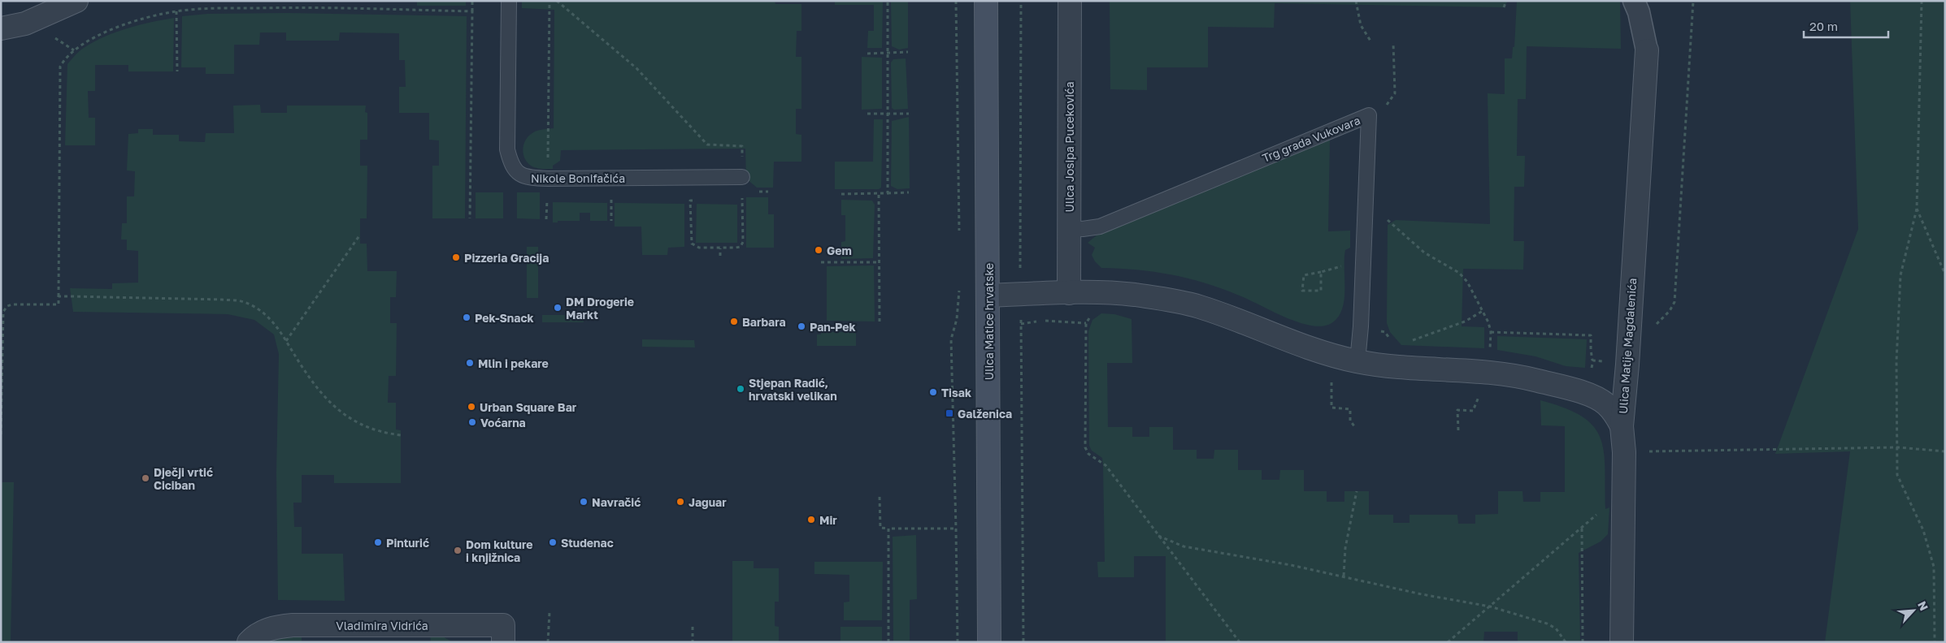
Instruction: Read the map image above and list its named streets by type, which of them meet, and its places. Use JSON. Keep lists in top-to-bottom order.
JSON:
{
  "streets": {
    "main road": ["Ulica Matice hrvatske"],
    "street": ["Ulica Josipa Pucekovića", "Ulica Matije Magdalenića", "Vladimira Vidrića"],
    "lane": ["Trg grada Vukovara", "Nikole Bonifačića"]
  },
  "crossings": [
    ["Trg grada Vukovara", "Ulica Josipa Pucekovića"]
  ],
  "places": {
    "other": [
      "Gem",
      "Pizzeria Gracija",
      "DM Drogerie Markt",
      "Pek-Snack",
      "Barbara",
      "Pan-Pek",
      "Mlin i pekare",
      "Stjepan Radić, hrvatski velikan",
      "Tisak",
      "Urban Square Bar",
      "Voćarna",
      "Dječji vrtić Ciciban",
      "Navračić",
      "Jaguar",
      "Mir",
      "Pinturić",
      "Studenac",
      "Dom kulture i knjižnica"
    ],
    "transit": ["Galženica"]
  },
  "scale_bar": "20 m",
  "north": "top right"
}
